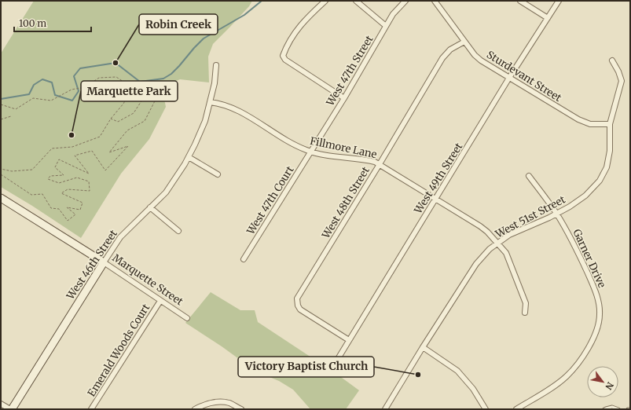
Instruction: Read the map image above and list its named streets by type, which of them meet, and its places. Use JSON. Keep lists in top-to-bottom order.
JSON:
{
  "streets": {
    "street": [
      "West 47th Street",
      "Sturdevant Street",
      "Fillmore Lane",
      "West 49th Street",
      "West 47th Court",
      "West 48th Street",
      "West 51st Street",
      "Garner Drive",
      "West 46th Street",
      "Marquette Street",
      "Emerald Woods Court"
    ]
  },
  "crossings": [
    ["West 47th Street", "Fillmore Lane"],
    ["West 47th Street", "West 47th Court"],
    ["Sturdevant Street", "West 49th Street"],
    ["Sturdevant Street", "West 48th Street"],
    ["Sturdevant Street", "West 51st Street"],
    ["Fillmore Lane", "West 49th Street"],
    ["Fillmore Lane", "West 47th Court"],
    ["Fillmore Lane", "West 48th Street"],
    ["Fillmore Lane", "West 51st Street"],
    ["Fillmore Lane", "West 46th Street"],
    ["West 49th Street", "West 48th Street"],
    ["West 51st Street", "Garner Drive"],
    ["West 46th Street", "Marquette Street"],
    ["Marquette Street", "Emerald Woods Court"]
  ],
  "places": ["Robin Creek", "Marquette Park", "Victory Baptist Church"],
  "scale_bar": "100 m",
  "north": "bottom right"
}
